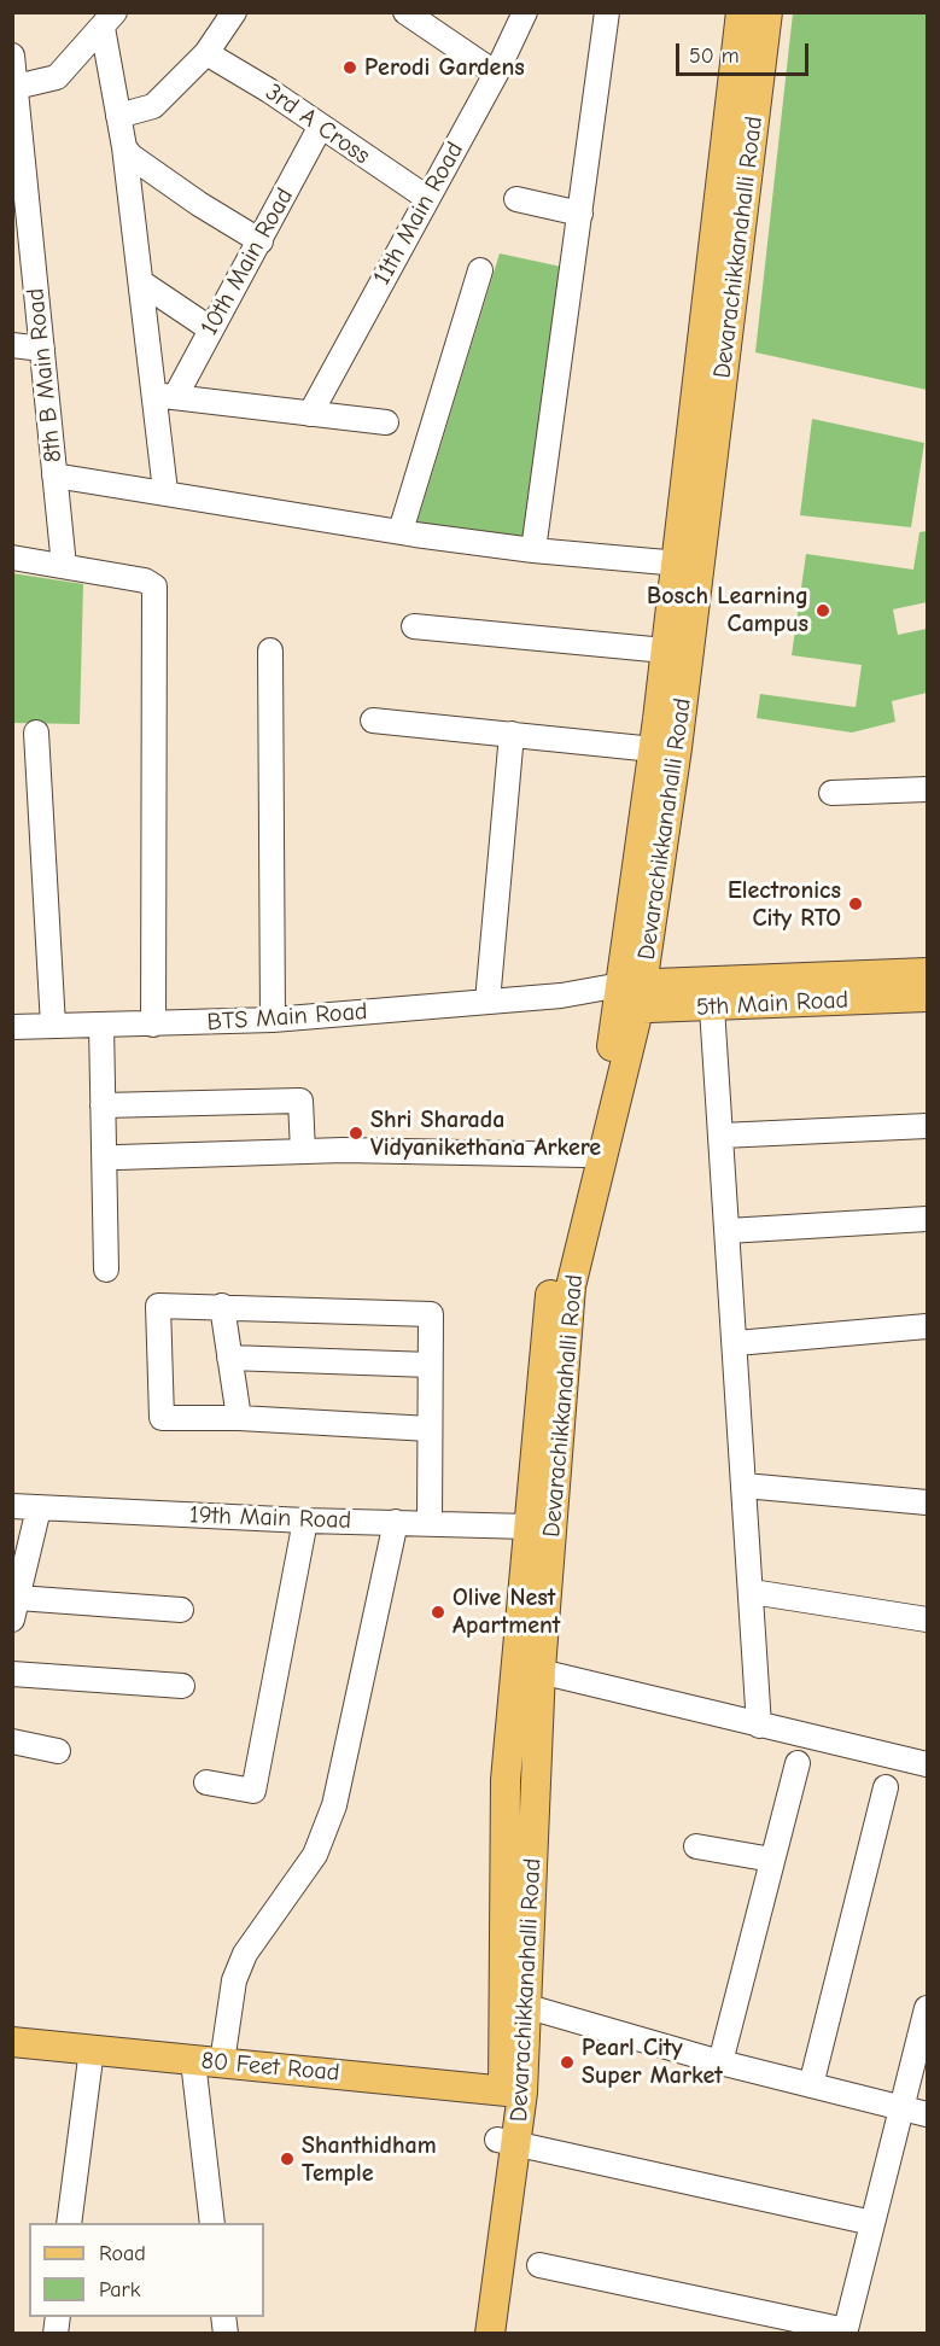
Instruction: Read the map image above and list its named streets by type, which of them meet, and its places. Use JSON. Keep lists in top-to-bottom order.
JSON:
{
  "streets": {
    "main road": ["Devarachikkanahalli Road", "5th Main Road", "80 Feet Road"],
    "street": [
      "3rd A Cross",
      "11th Main Road",
      "10th Main Road",
      "8th B Main Road",
      "BTS Main Road",
      "19th Main Road"
    ]
  },
  "crossings": [
    ["3rd A Cross", "11th Main Road"],
    ["3rd A Cross", "10th Main Road"],
    ["Devarachikkanahalli Road", "5th Main Road"],
    ["Devarachikkanahalli Road", "BTS Main Road"],
    ["Devarachikkanahalli Road", "19th Main Road"],
    ["Devarachikkanahalli Road", "80 Feet Road"],
    ["5th Main Road", "BTS Main Road"]
  ],
  "places": [
    "Perodi Gardens",
    "Bosch Learning Campus",
    "Electronics City RTO",
    "Shri Sharada Vidyanikethana Arkere",
    "Olive Nest Apartment",
    "Pearl City Super Market",
    "Shanthidham Temple"
  ],
  "legend": ["Road", "Park"],
  "scale_bar": "50 m"
}
